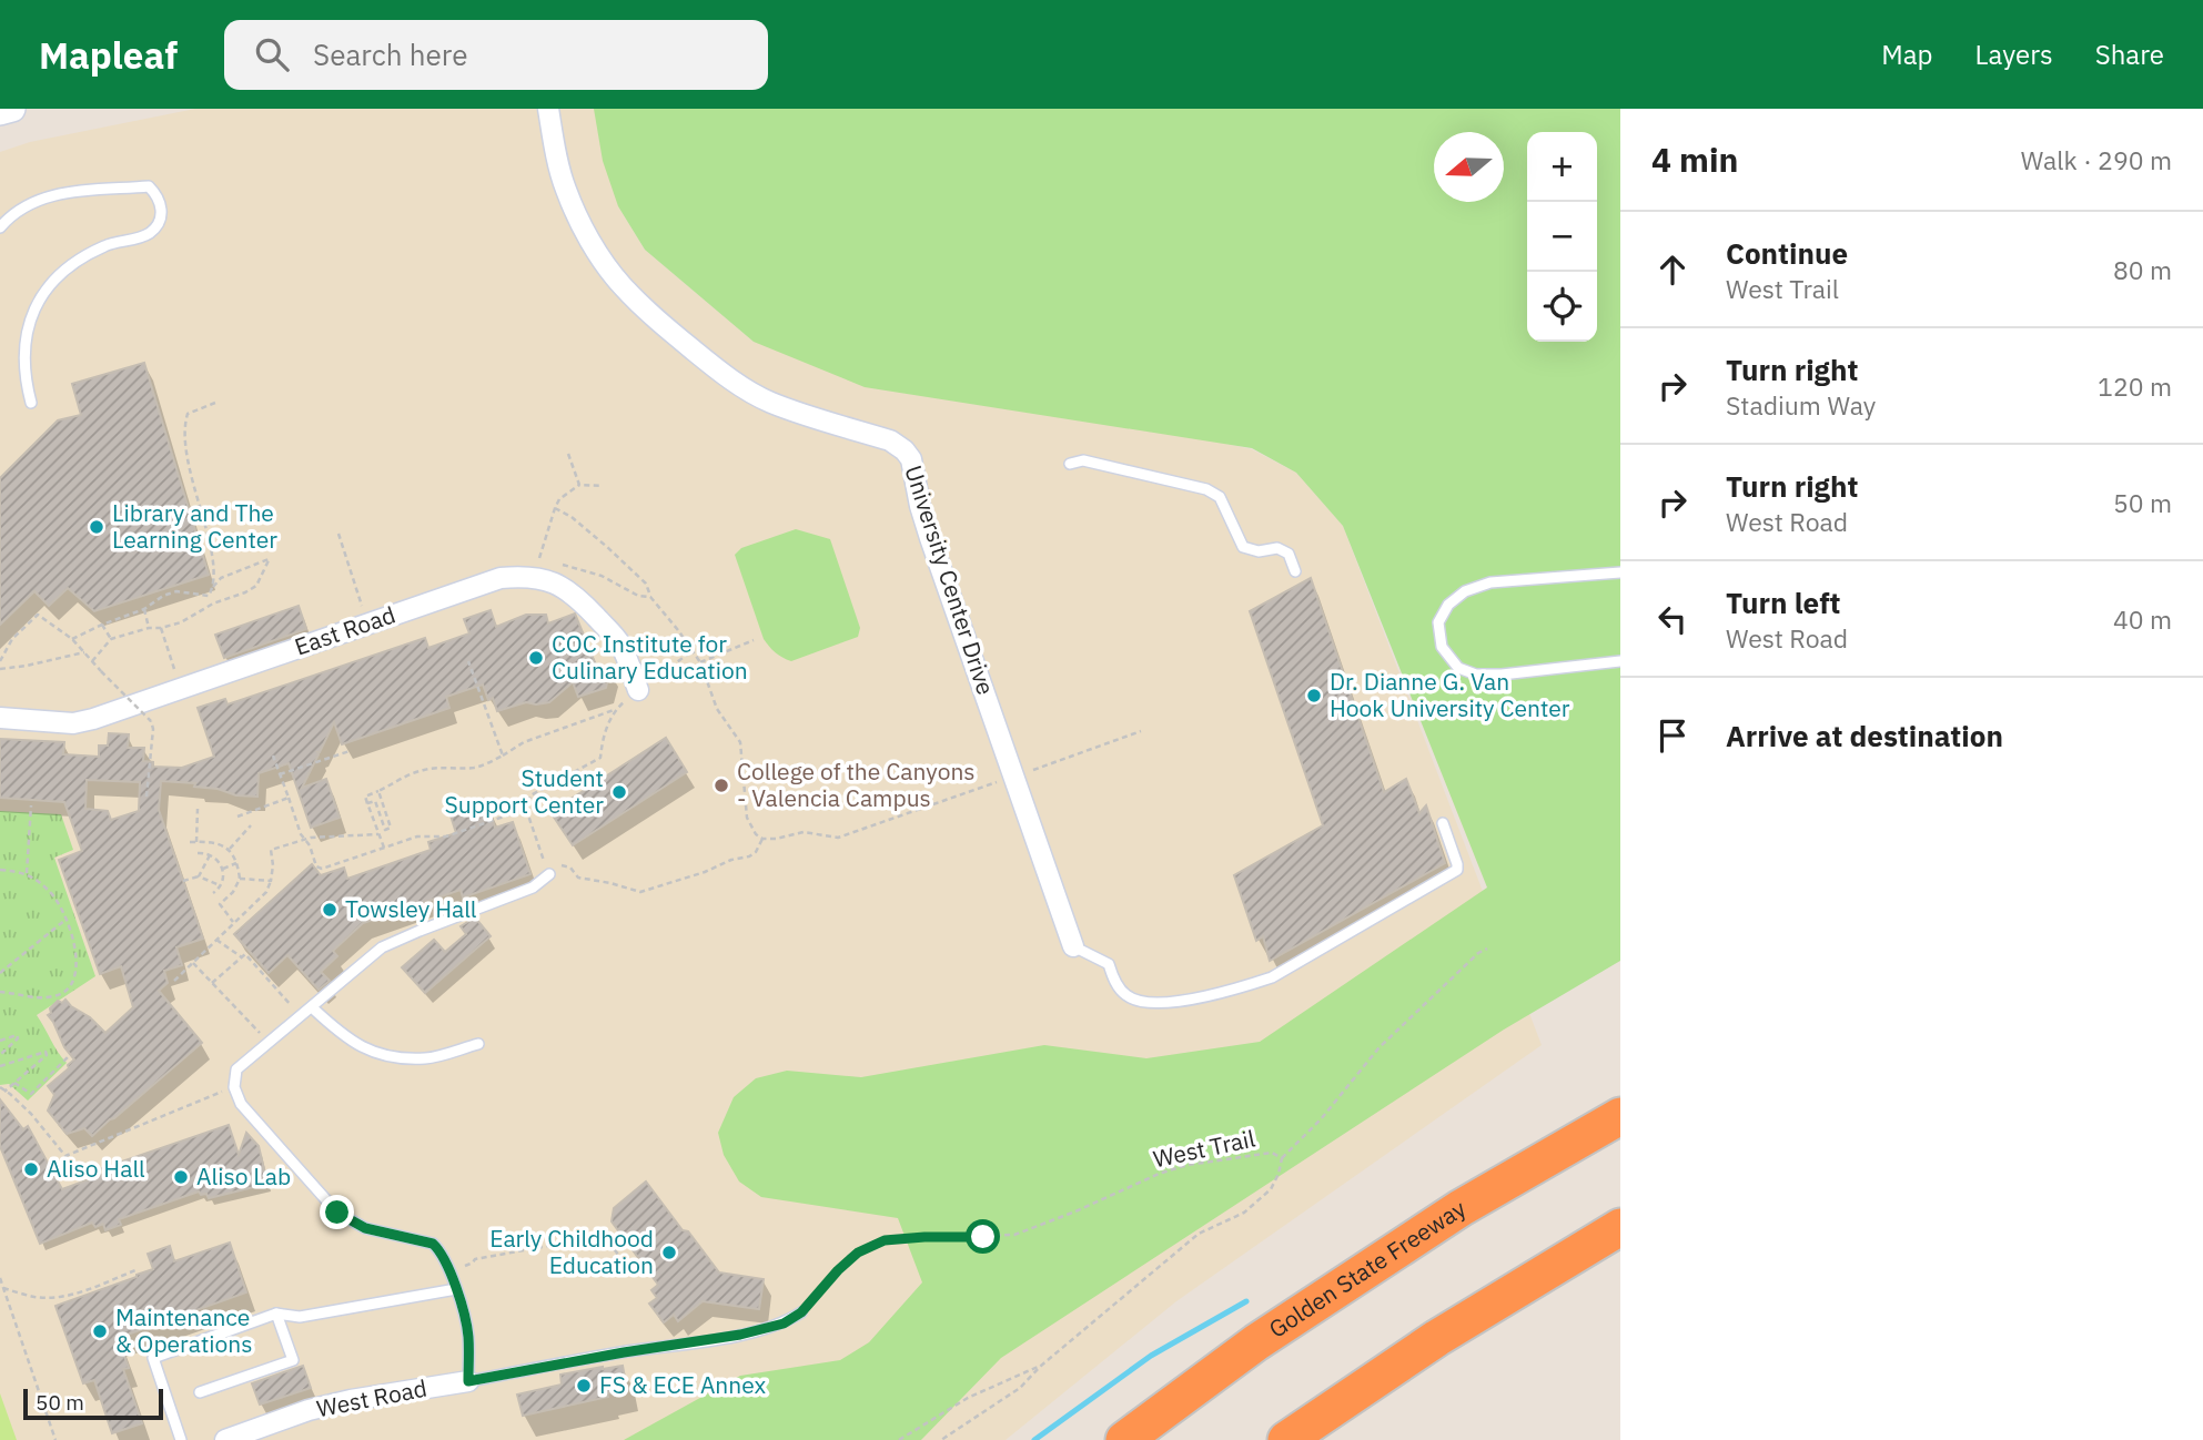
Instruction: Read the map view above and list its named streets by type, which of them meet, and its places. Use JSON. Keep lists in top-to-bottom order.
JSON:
{
  "streets": {
    "highway": ["Golden State Freeway"],
    "street": ["University Center Drive", "East Road", "West Road"],
    "path": ["West Trail"]
  },
  "places": [
    "Library and The Learning Center",
    "COC Institute for Culinary Education",
    "Dr. Dianne G. Van Hook University Center",
    "College of the Canyons - Valencia Campus",
    "Student Support Center",
    "Towsley Hall",
    "Aliso Hall",
    "Aliso Lab",
    "Early Childhood Education",
    "Maintenance & Operations",
    "FS & ECE Annex"
  ],
  "scale_bar": "50 m",
  "north": "left",
  "page": {
    "header": "Mapleaf",
    "search": "Search here",
    "nav": ["Map", "Layers", "Share"],
    "heading": ["4 min", "Walk · 290 m"],
    "map_buttons": ["+", "−"],
    "list": [
      ["Continue", "West Trail", "80 m"],
      ["Turn right", "Stadium Way", "120 m"],
      ["Turn right", "West Road", "50 m"],
      ["Turn left", "West Road", "40 m"],
      "Arrive at destination"
    ],
    "scale": "50 m"
  }
}
